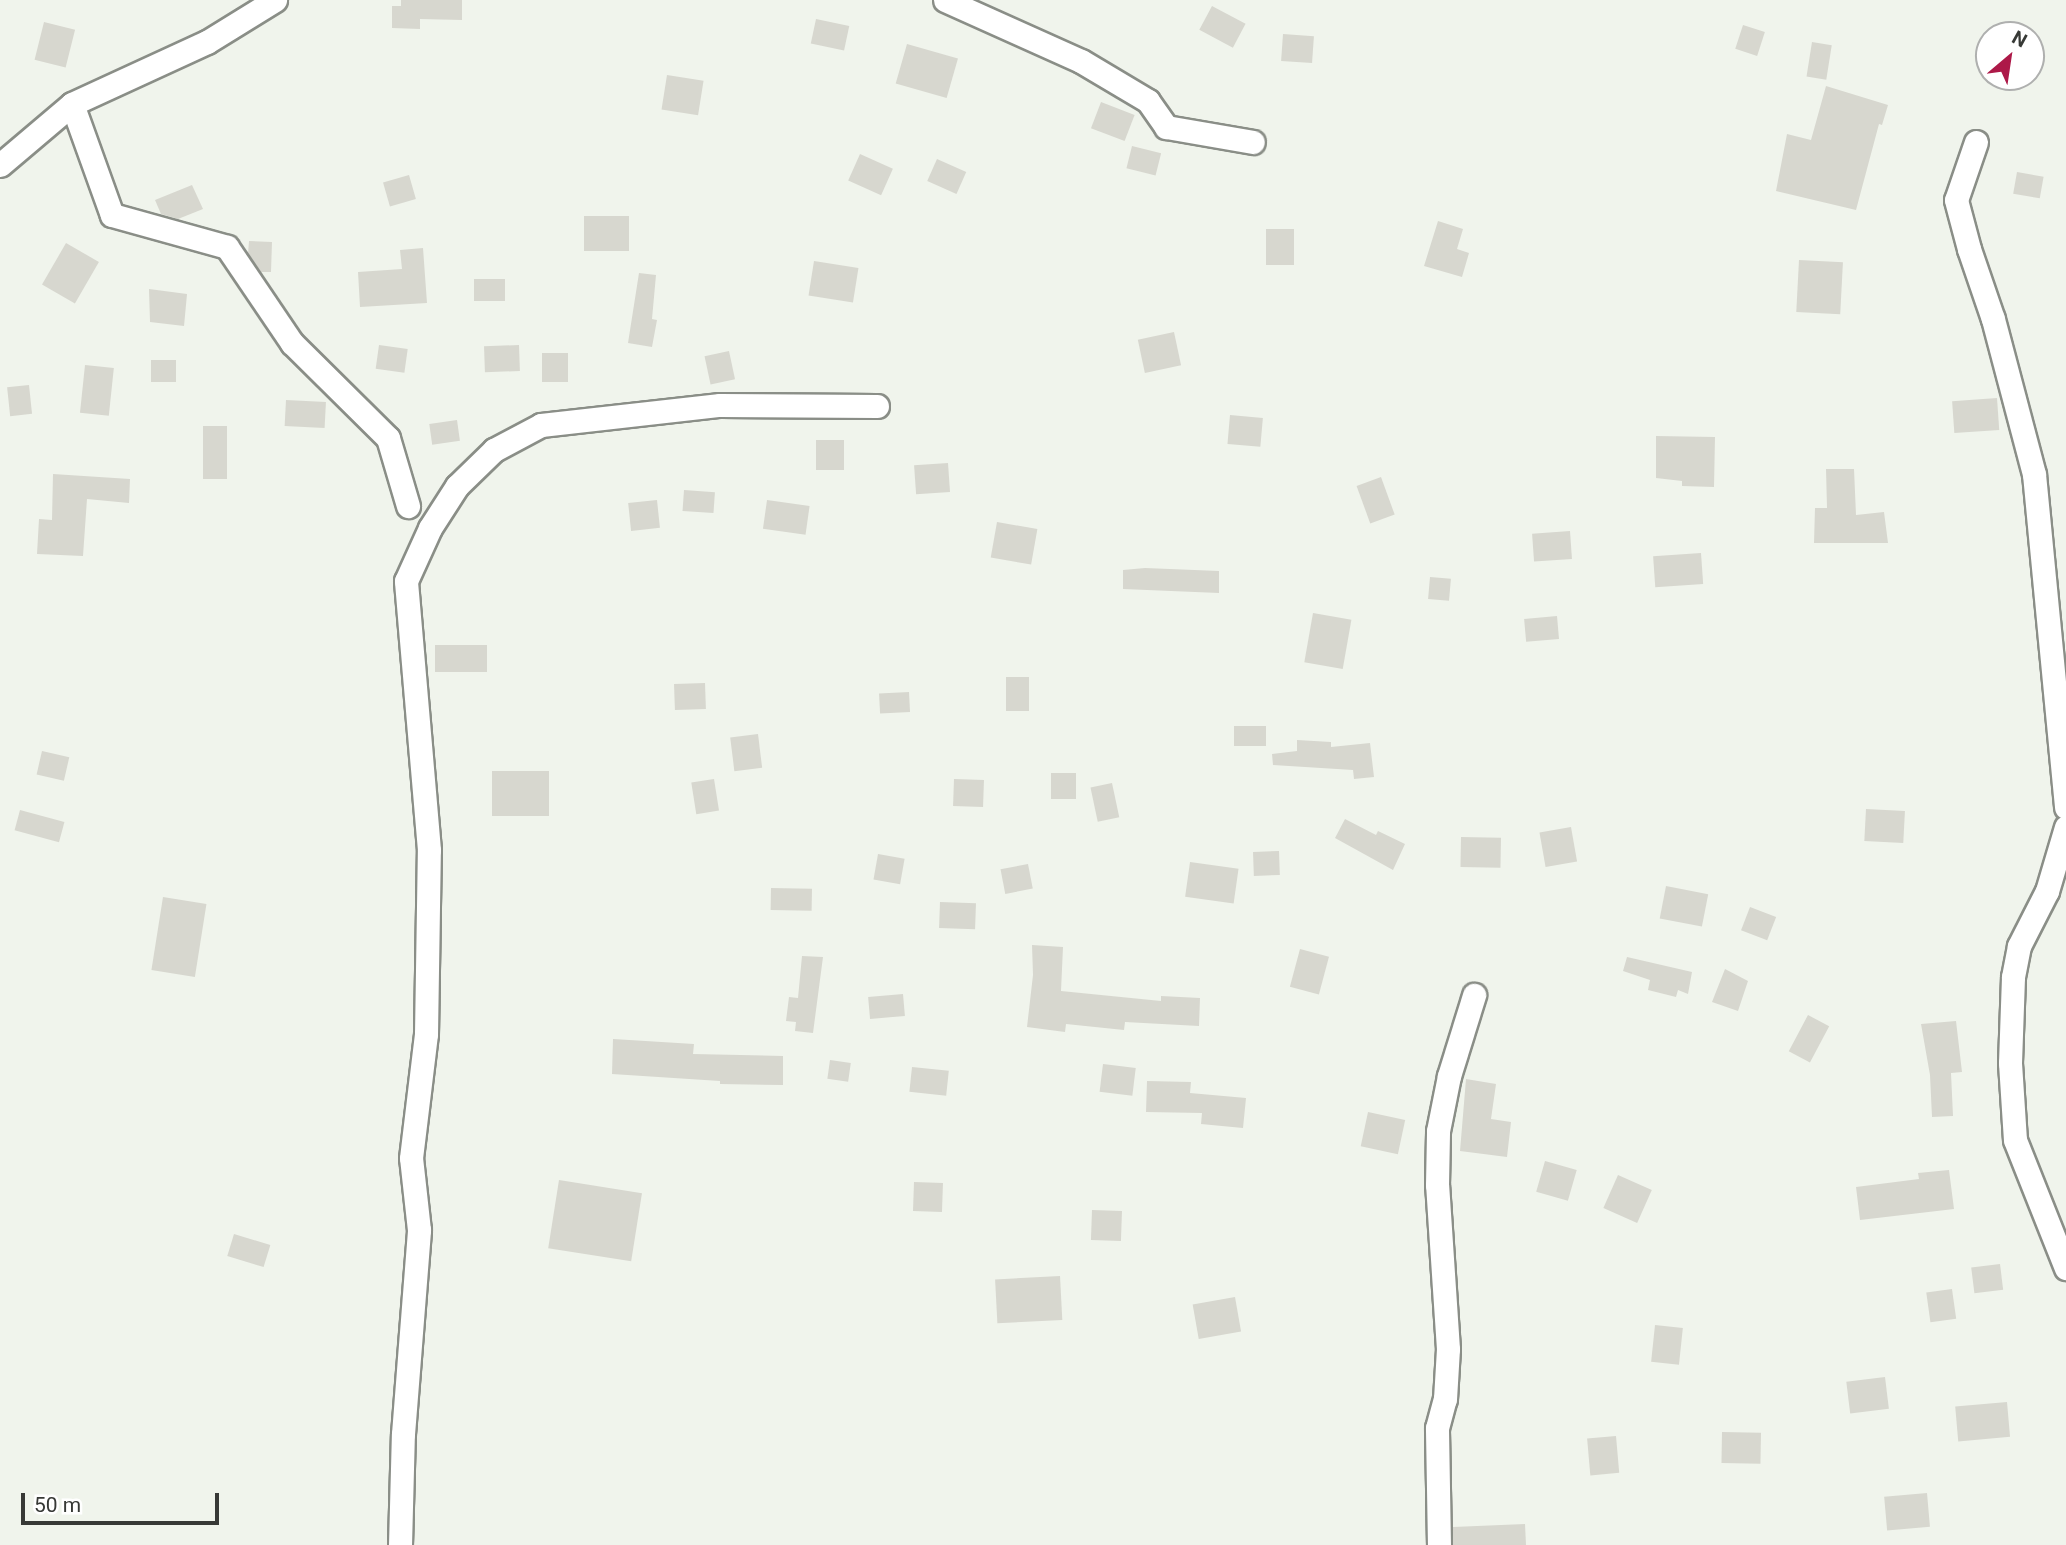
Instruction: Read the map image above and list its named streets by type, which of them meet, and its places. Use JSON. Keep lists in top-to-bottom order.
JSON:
{
  "scale_bar": "50 m",
  "north": "top right"
}
